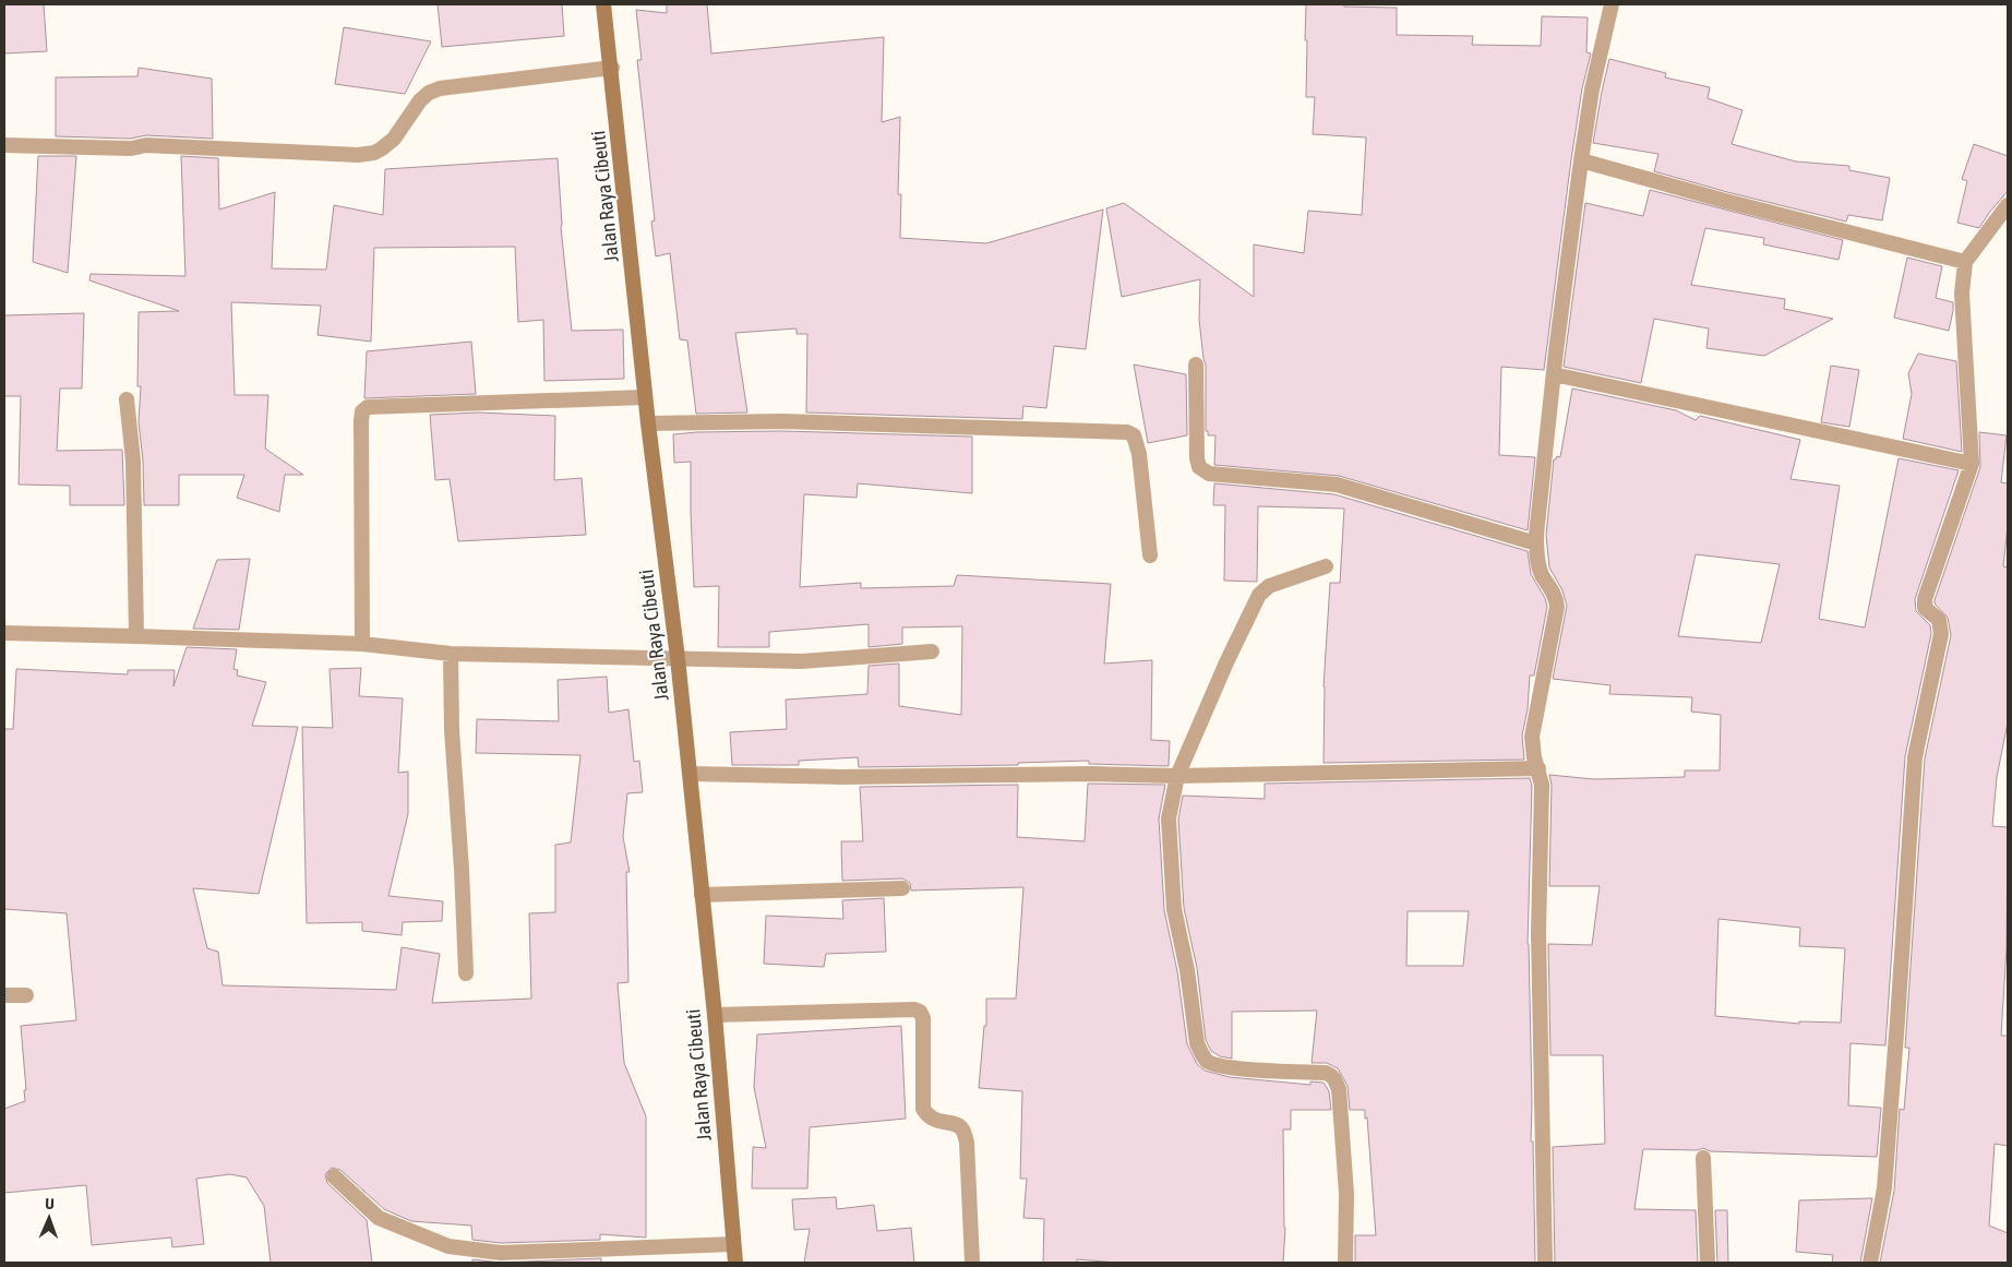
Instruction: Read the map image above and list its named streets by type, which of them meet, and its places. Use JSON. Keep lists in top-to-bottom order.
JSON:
{
  "streets": {
    "main road": ["Jalan Raya Cibeuti"]
  },
  "north": "top"
}
